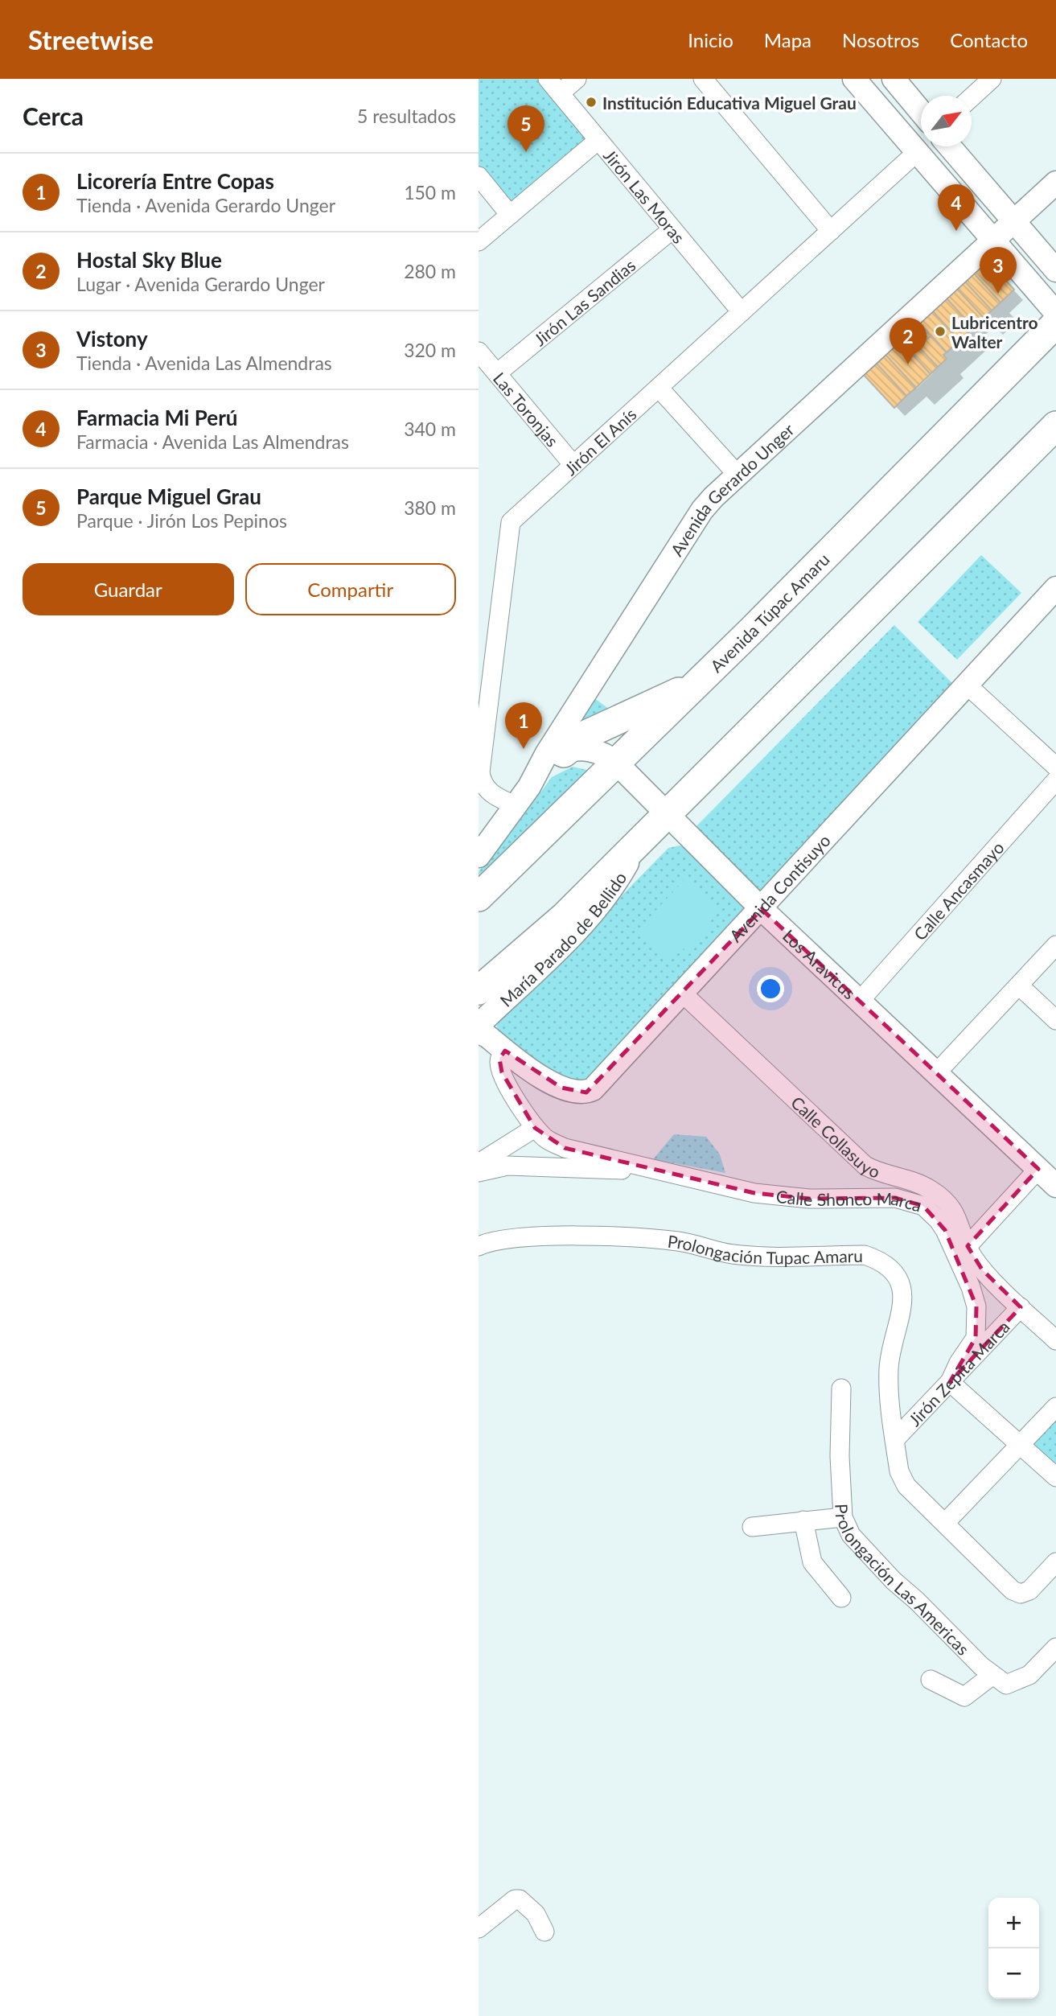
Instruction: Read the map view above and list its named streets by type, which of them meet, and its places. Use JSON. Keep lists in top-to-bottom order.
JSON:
{
  "streets": {
    "main road": ["Avenida Túpac Amaru"],
    "street": [
      "Jirón Las Moras",
      "Jirón Las Sandias",
      "Las Toronjas",
      "Jirón El Anís",
      "Avenida Gerardo Unger",
      "Avenida Contisuyo",
      "Calle Ancasmayo",
      "María Parado de Bellido",
      "Los Aravicus",
      "Calle Collasuyo",
      "Calle Shonco Marca",
      "Prolongación Tupac Amaru",
      "Jirón Zepita Marca",
      "Prolongación Las Americas"
    ]
  },
  "crossings": [
    ["Jirón Las Moras", "Jirón Las Sandias"],
    ["Jirón Las Moras", "Jirón El Anís"],
    ["Jirón Las Sandias", "Las Toronjas"],
    ["Las Toronjas", "Jirón El Anís"],
    ["Jirón El Anís", "Avenida Gerardo Unger"],
    ["Avenida Túpac Amaru", "Los Aravicus"],
    ["Avenida Contisuyo", "Los Aravicus"],
    ["Avenida Contisuyo", "Calle Collasuyo"],
    ["Avenida Contisuyo", "Calle Shonco Marca"],
    ["Calle Ancasmayo", "Los Aravicus"],
    ["Calle Collasuyo", "Jirón Zepita Marca"],
    ["Calle Shonco Marca", "Jirón Zepita Marca"],
    ["Prolongación Tupac Amaru", "Jirón Zepita Marca"]
  ],
  "places": ["Institución Educativa Miguel Grau", "Lubricentro Walter"],
  "north": "top right",
  "page": {
    "header": "Streetwise",
    "nav": [
      "Inicio",
      "Mapa",
      "Nosotros",
      "Contacto"
    ],
    "heading": ["Cerca", "5 resultados"],
    "pins": [
      "5",
      "4",
      "3",
      "2",
      "1"
    ],
    "list": [
      {
        "mark": "1",
        "name": "Licorería Entre Copas",
        "note": "Tienda · Avenida Gerardo Unger",
        "value": "150 m"
      },
      {
        "mark": "2",
        "name": "Hostal Sky Blue",
        "note": "Lugar · Avenida Gerardo Unger",
        "value": "280 m"
      },
      {
        "mark": "3",
        "name": "Vistony",
        "note": "Tienda · Avenida Las Almendras",
        "value": "320 m"
      },
      {
        "mark": "4",
        "name": "Farmacia Mi Perú",
        "note": "Farmacia · Avenida Las Almendras",
        "value": "340 m"
      },
      {
        "mark": "5",
        "name": "Parque Miguel Grau",
        "note": "Parque · Jirón Los Pepinos",
        "value": "380 m"
      }
    ],
    "buttons": ["Guardar", "Compartir"],
    "map_buttons": ["+", "−"]
  }
}
